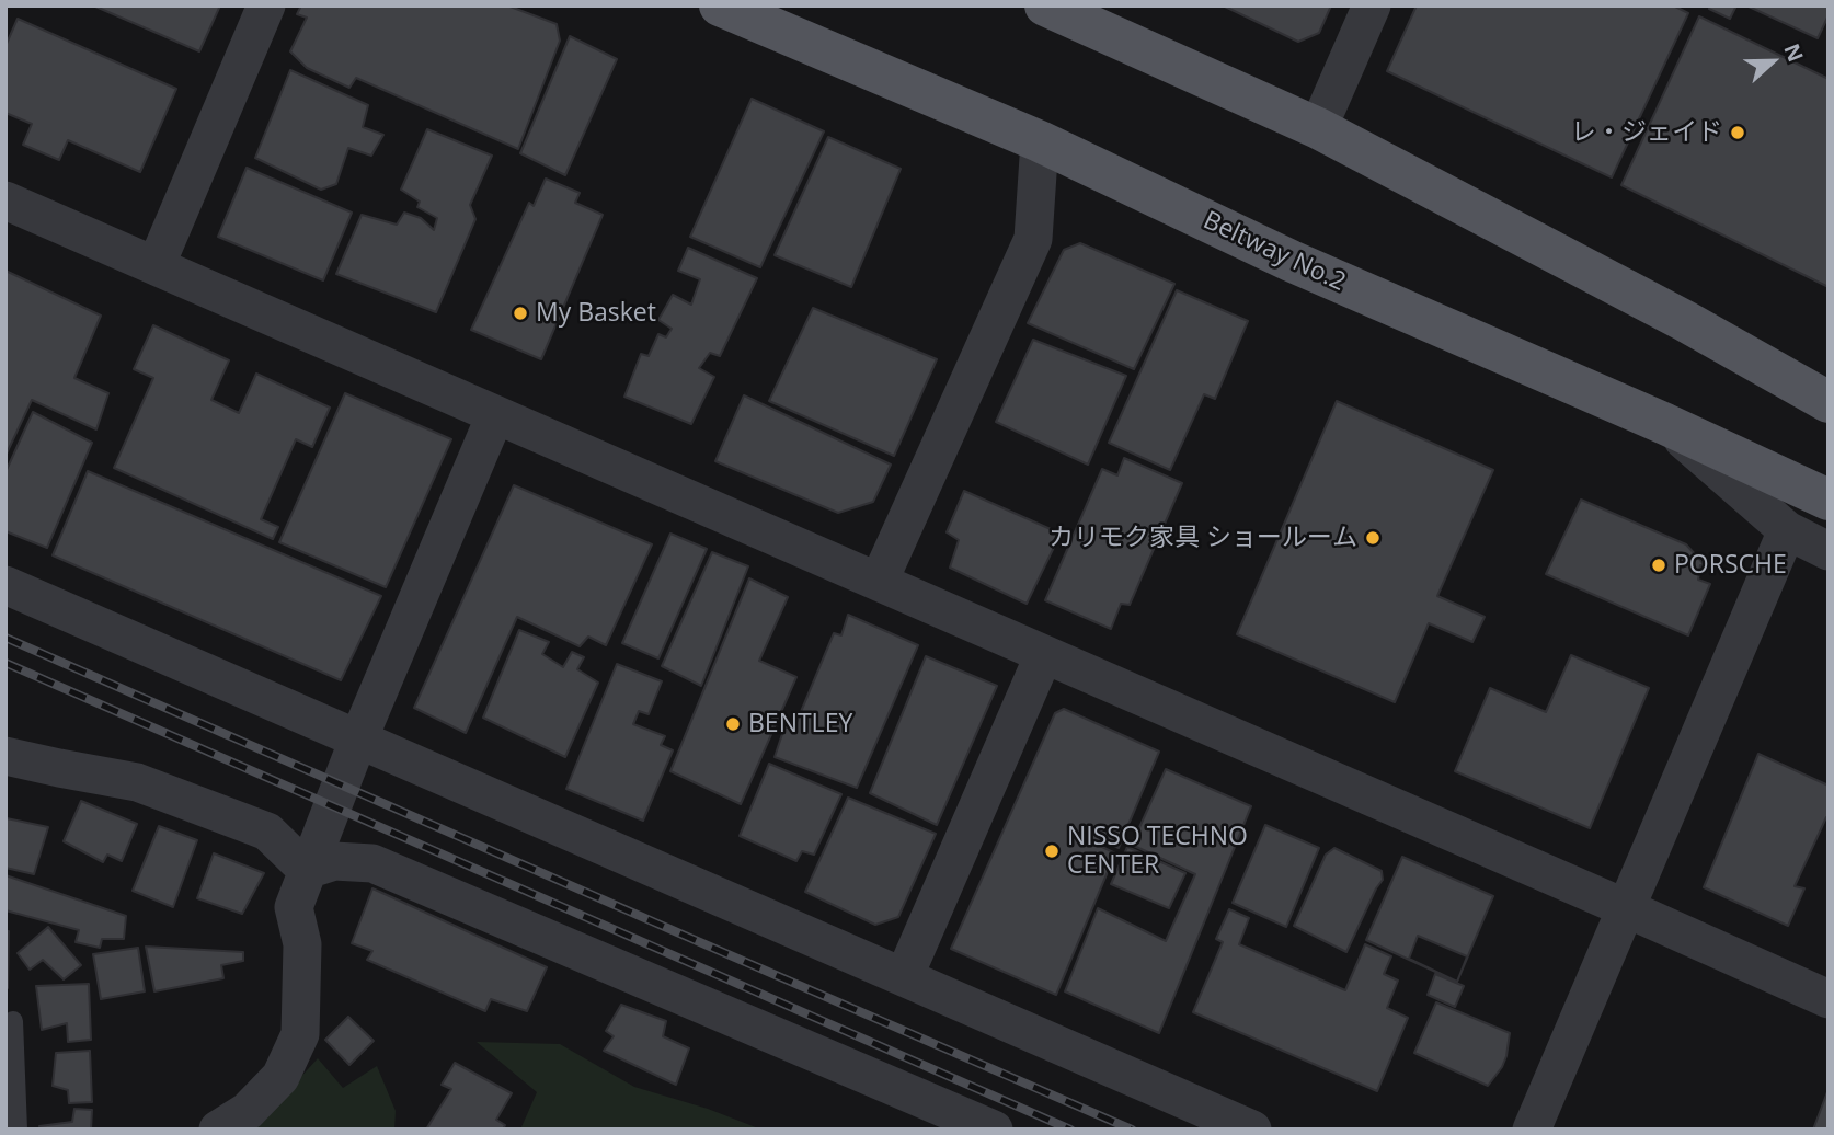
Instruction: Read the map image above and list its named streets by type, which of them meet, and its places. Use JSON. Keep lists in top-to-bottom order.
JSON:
{
  "streets": {
    "main road": ["Beltway No.2"]
  },
  "places": [
    "レ・ジェイド",
    "My Basket",
    "カリモク家具 ショールーム",
    "PORSCHE",
    "BENTLEY",
    "NISSO TECHNO CENTER"
  ],
  "north": "right"
}
